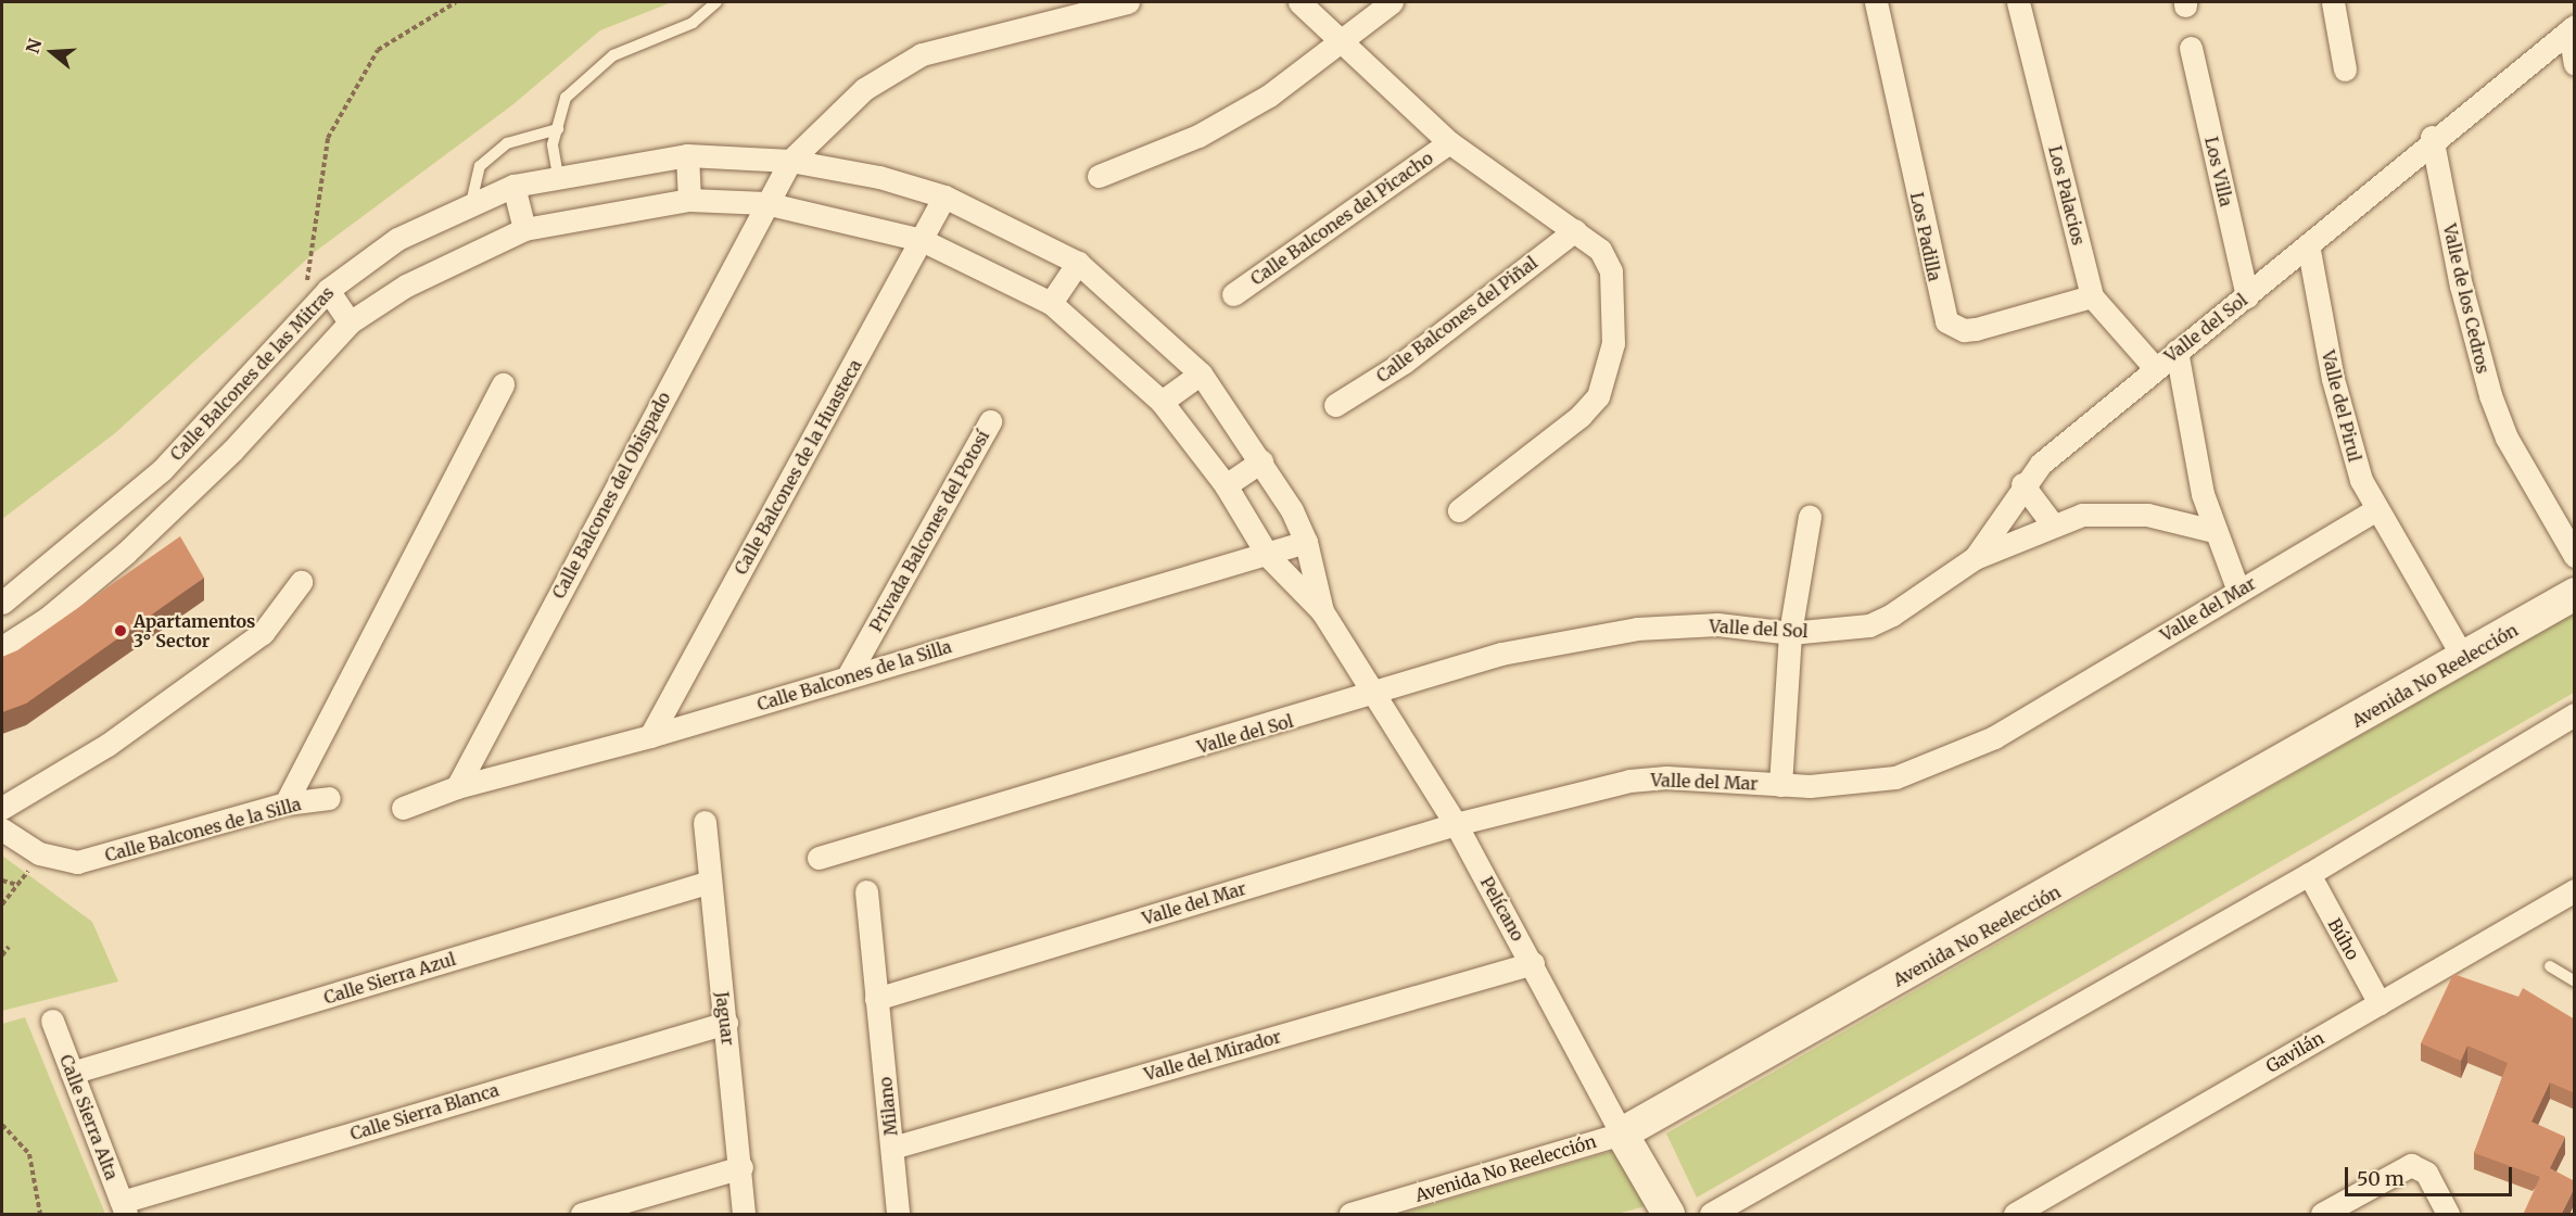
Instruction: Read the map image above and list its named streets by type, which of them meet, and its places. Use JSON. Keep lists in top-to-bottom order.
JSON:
{
  "streets": {
    "street": [
      "Los Villa",
      "Los Palacios",
      "Calle Balcones del Picacho",
      "Los Padilla",
      "Valle de los Cedros",
      "Calle Balcones del Piñal",
      "Valle del Sol",
      "Calle Balcones de las Mitras",
      "Valle del Pirul",
      "Calle Balcones de la Huasteca",
      "Calle Balcones del Obispado",
      "Privada Balcones del Potosí",
      "Valle del Mar",
      "Calle Balcones de la Silla",
      "Avenida No Reelección",
      "Pelícano",
      "Búho",
      "Calle Sierra Azul",
      "Jaguar",
      "Gavilán",
      "Valle del Mirador",
      "Milano",
      "Calle Sierra Blanca",
      "Calle Sierra Alta"
    ]
  },
  "crossings": [
    ["Los Villa", "Valle del Sol"],
    ["Los Palacios", "Los Padilla"],
    ["Los Palacios", "Valle del Sol"],
    ["Valle de los Cedros", "Valle del Sol"],
    ["Valle del Sol", "Valle del Pirul"],
    ["Valle del Sol", "Pelícano"],
    ["Calle Balcones de las Mitras", "Calle Balcones de la Huasteca"],
    ["Calle Balcones de las Mitras", "Calle Balcones del Obispado"],
    ["Calle Balcones de las Mitras", "Calle Balcones de la Silla"],
    ["Calle Balcones de las Mitras", "Pelícano"],
    ["Valle del Pirul", "Valle del Mar"],
    ["Valle del Pirul", "Avenida No Reelección"],
    ["Calle Balcones de la Huasteca", "Calle Balcones de la Silla"],
    ["Calle Balcones del Obispado", "Calle Balcones de la Silla"],
    ["Privada Balcones del Potosí", "Calle Balcones de la Silla"],
    ["Valle del Mar", "Pelícano"],
    ["Valle del Mar", "Milano"],
    ["Calle Balcones de la Silla", "Pelícano"],
    ["Avenida No Reelección", "Pelícano"],
    ["Pelícano", "Valle del Mirador"],
    ["Búho", "Gavilán"],
    ["Calle Sierra Azul", "Jaguar"],
    ["Calle Sierra Azul", "Calle Sierra Alta"],
    ["Jaguar", "Calle Sierra Blanca"],
    ["Valle del Mirador", "Milano"],
    ["Calle Sierra Blanca", "Calle Sierra Alta"]
  ],
  "places": ["Apartamentos 3° Sector"],
  "scale_bar": "50 m",
  "north": "left"
}
